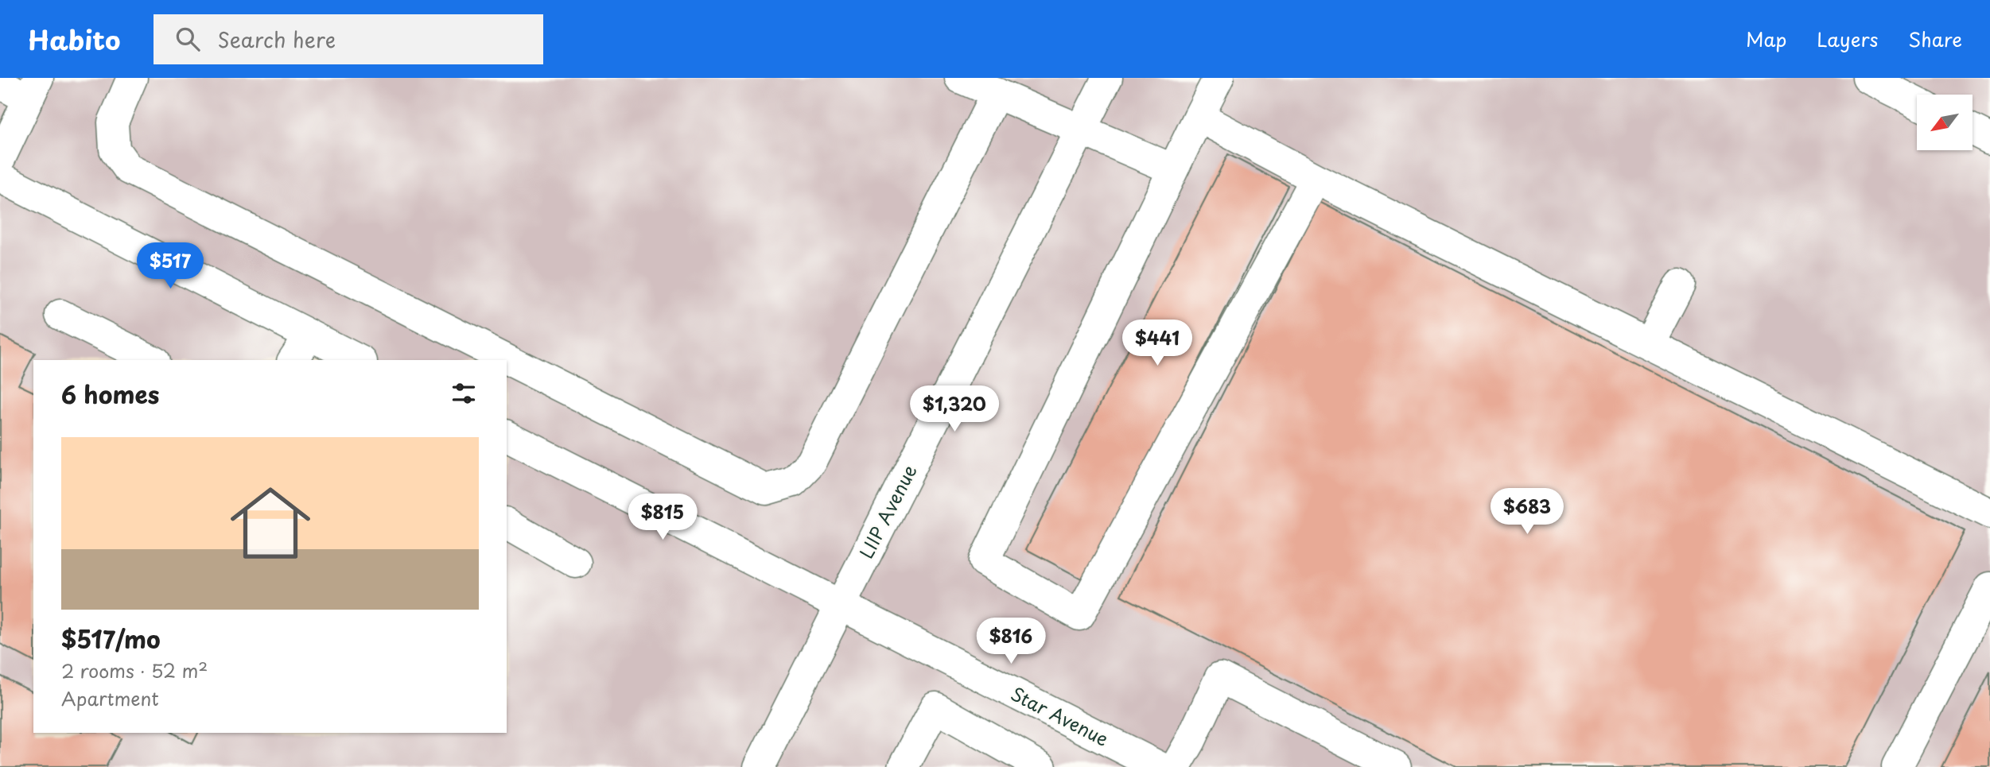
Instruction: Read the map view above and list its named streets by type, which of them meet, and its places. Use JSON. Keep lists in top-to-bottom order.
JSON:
{
  "streets": {
    "street": ["LIIP Avenue", "Star Avenue"]
  },
  "crossings": [
    ["LIIP Avenue", "Star Avenue"]
  ],
  "north": "bottom left",
  "page": {
    "header": "Habito",
    "search": "Search here",
    "nav": ["Map", "Layers", "Share"],
    "price": [
      "$517",
      "$441",
      "$1,320",
      "$683",
      "$815",
      "$816"
    ],
    "heading": "6 homes",
    "list": [
      {
        "name": "$517/mo",
        "note": "2 rooms · 52 m² · Apartment"
      }
    ]
  }
}
